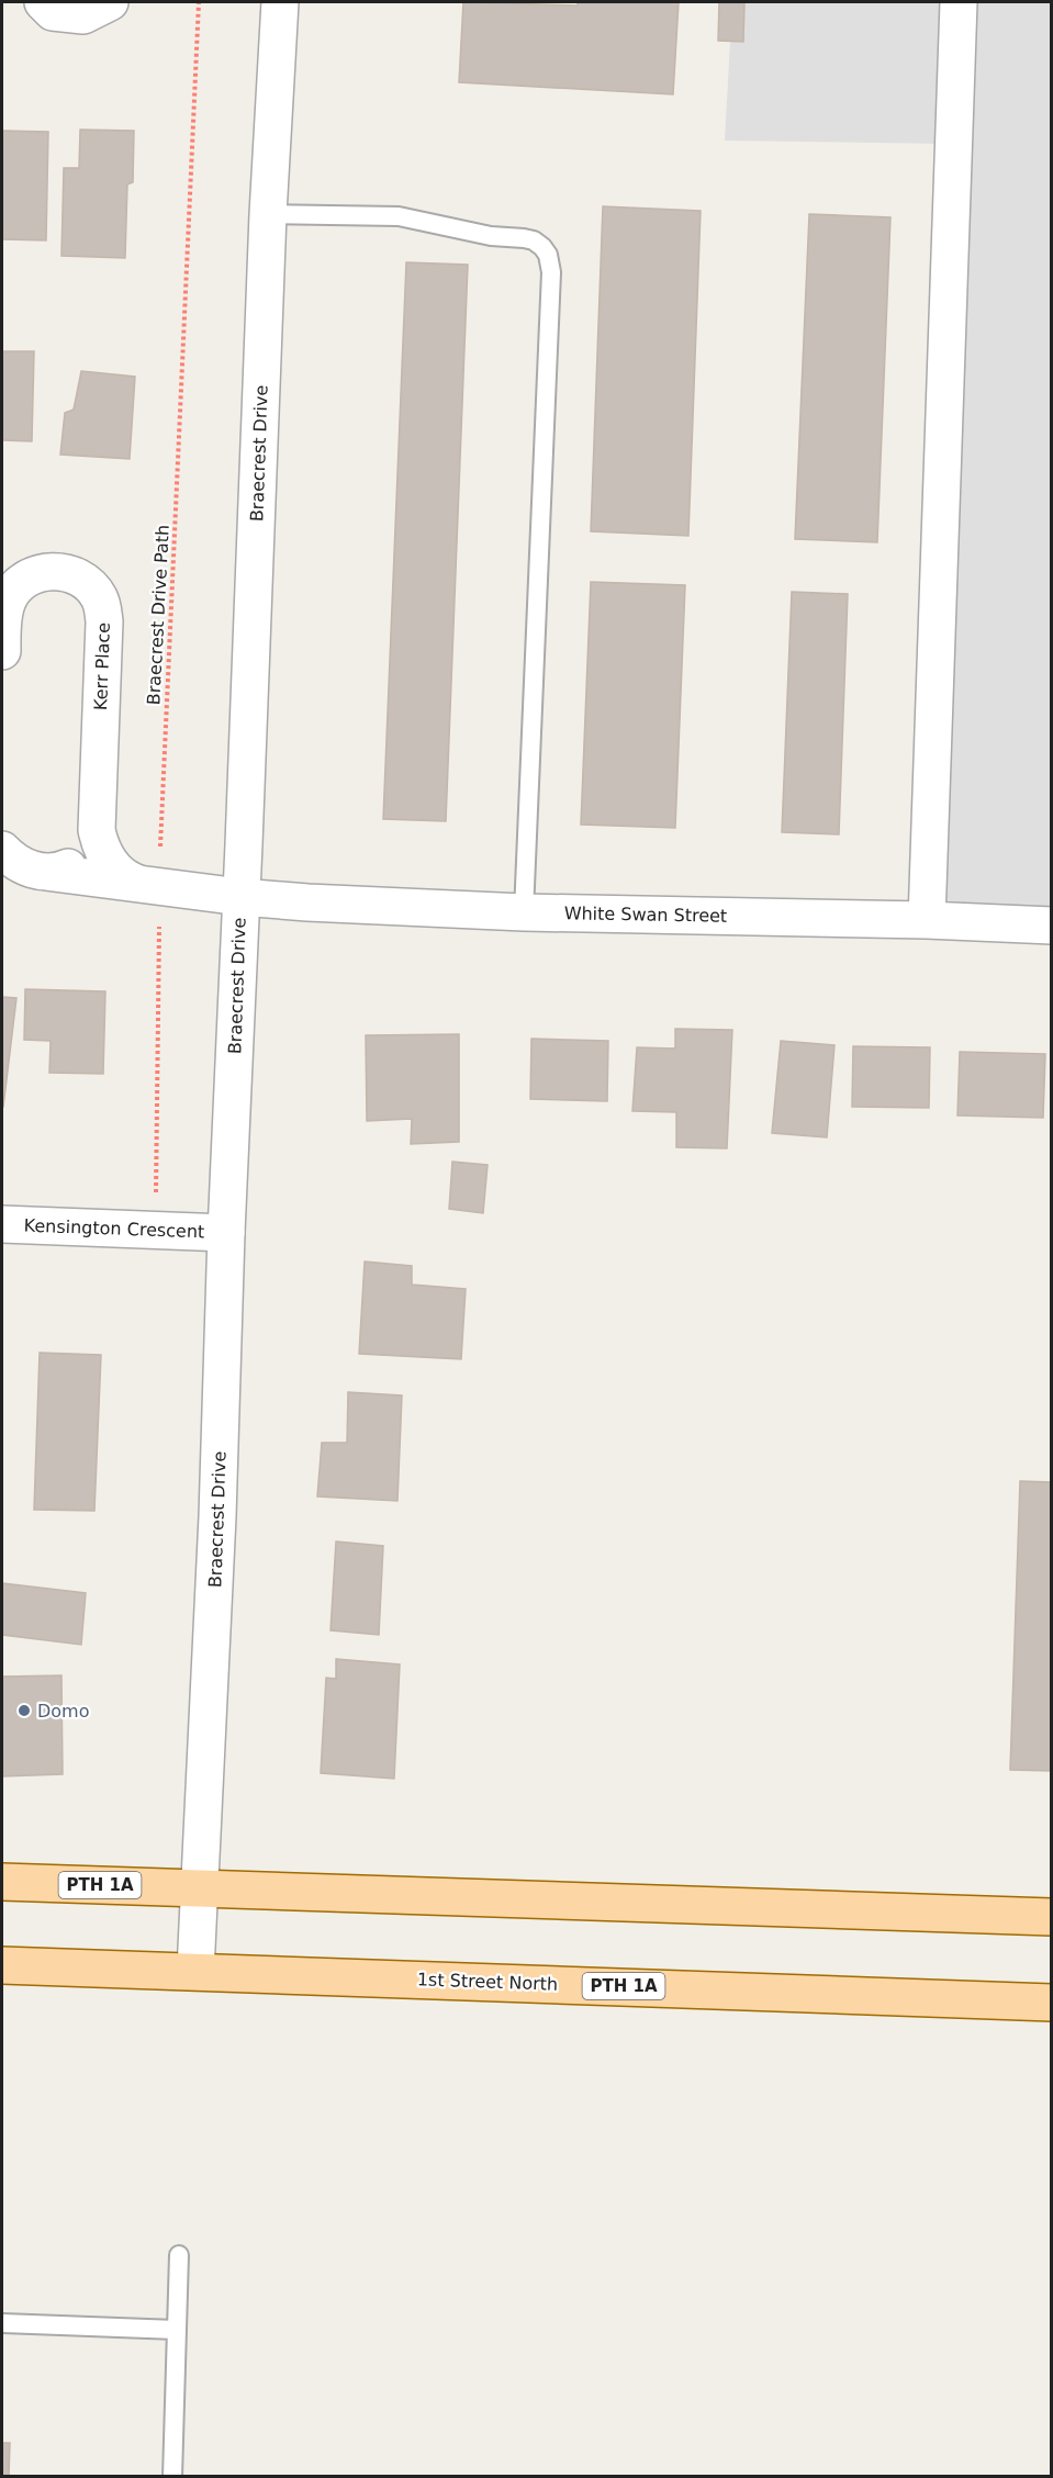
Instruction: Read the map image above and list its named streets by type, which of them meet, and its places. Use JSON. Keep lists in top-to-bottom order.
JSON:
{
  "streets": {
    "main road": ["PTH 1A", "1st Street North"],
    "street": [
      "Braecrest Drive",
      "Kerr Place",
      "White Swan Street",
      "Kensington Crescent"
    ],
    "path": ["Braecrest Drive Path"]
  },
  "crossings": [
    ["Braecrest Drive", "Kerr Place"],
    ["Braecrest Drive", "White Swan Street"],
    ["Braecrest Drive", "Kensington Crescent"],
    ["Braecrest Drive", "PTH 1A"],
    ["Braecrest Drive", "1st Street North"],
    ["Braecrest Drive Path", "Kerr Place"],
    ["Braecrest Drive Path", "Kensington Crescent"],
    ["Kerr Place", "White Swan Street"]
  ],
  "places": ["Domo"]
}
